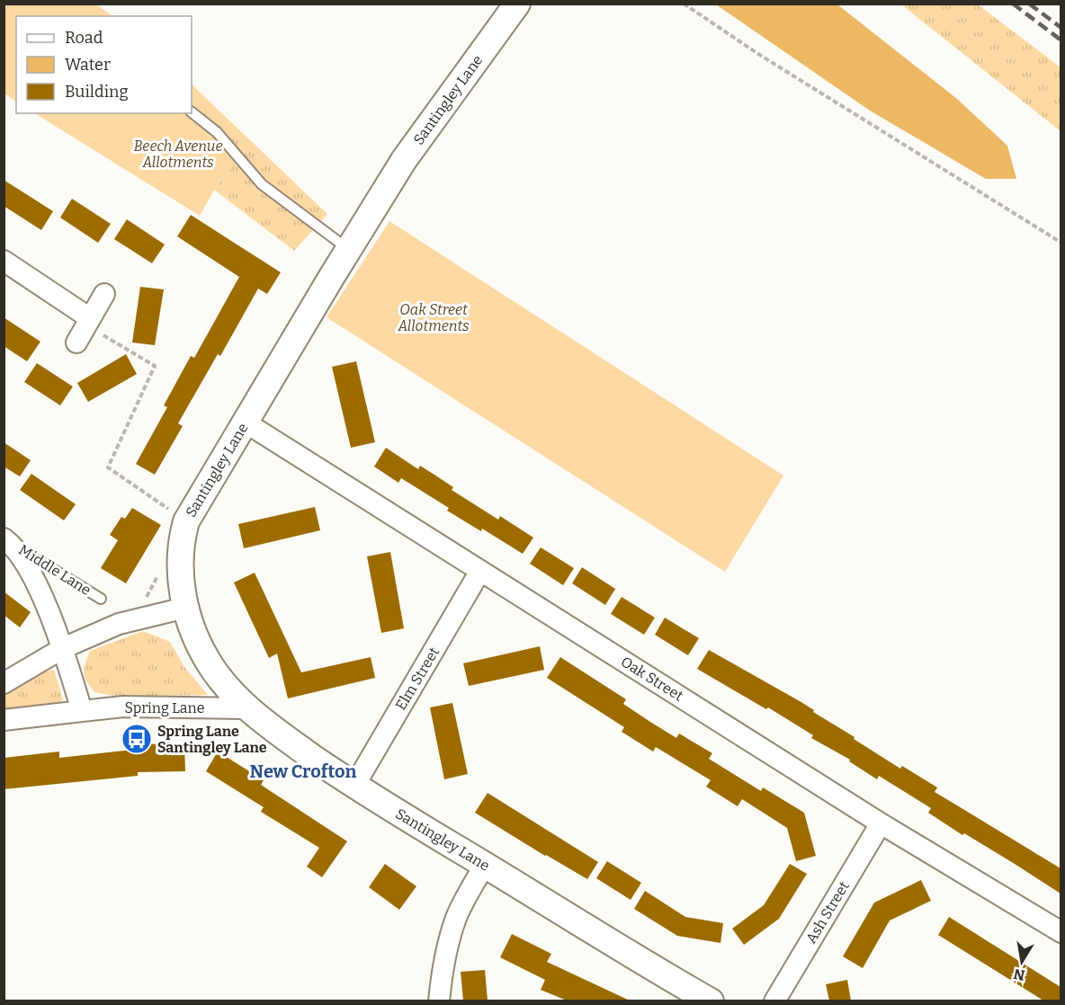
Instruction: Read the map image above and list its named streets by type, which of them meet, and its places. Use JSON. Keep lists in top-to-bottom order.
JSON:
{
  "streets": {
    "street": [
      "Santingley Lane",
      "Middle Lane",
      "Elm Street",
      "Oak Street",
      "Spring Lane",
      "Ash Street"
    ]
  },
  "crossings": [
    ["Santingley Lane", "Elm Street"],
    ["Santingley Lane", "Oak Street"],
    ["Santingley Lane", "Spring Lane"],
    ["Elm Street", "Oak Street"],
    ["Oak Street", "Ash Street"]
  ],
  "districts": ["New Crofton"],
  "parks": ["Beech Avenue Allotments", "Oak Street Allotments"],
  "places": {
    "bus stop": ["Spring Lane Santingley Lane"]
  },
  "legend": ["Road", "Water", "Building"],
  "north": "bottom"
}
